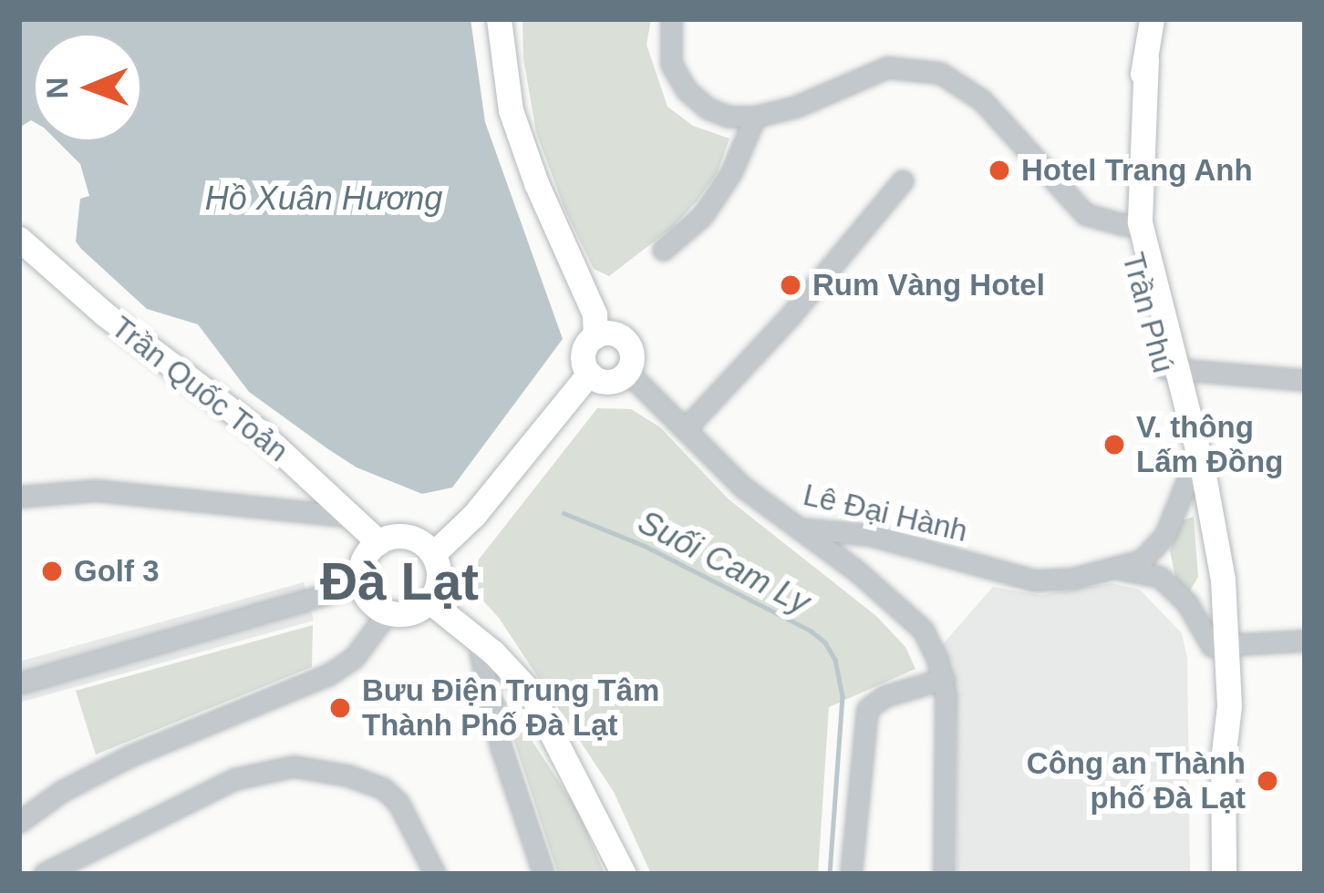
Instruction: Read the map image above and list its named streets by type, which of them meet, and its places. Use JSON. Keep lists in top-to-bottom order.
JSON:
{
  "streets": {
    "main road": ["Trần Phú", "Trần Quốc Toản"],
    "street": ["Lê Đại Hành"]
  },
  "crossings": [
    ["Trần Phú", "Lê Đại Hành"]
  ],
  "districts": ["Đà Lạt"],
  "water": ["Hồ Xuân Hương", "Suối Cam Ly"],
  "places": [
    "Hotel Trang Anh",
    "Rum Vàng Hotel",
    "V. thông Lấm Đồng",
    "Golf 3",
    "Bưu Điện Trung Tâm Thành Phố Đà Lạt",
    "Công an Thành phố Đà Lạt"
  ],
  "north": "left"
}
